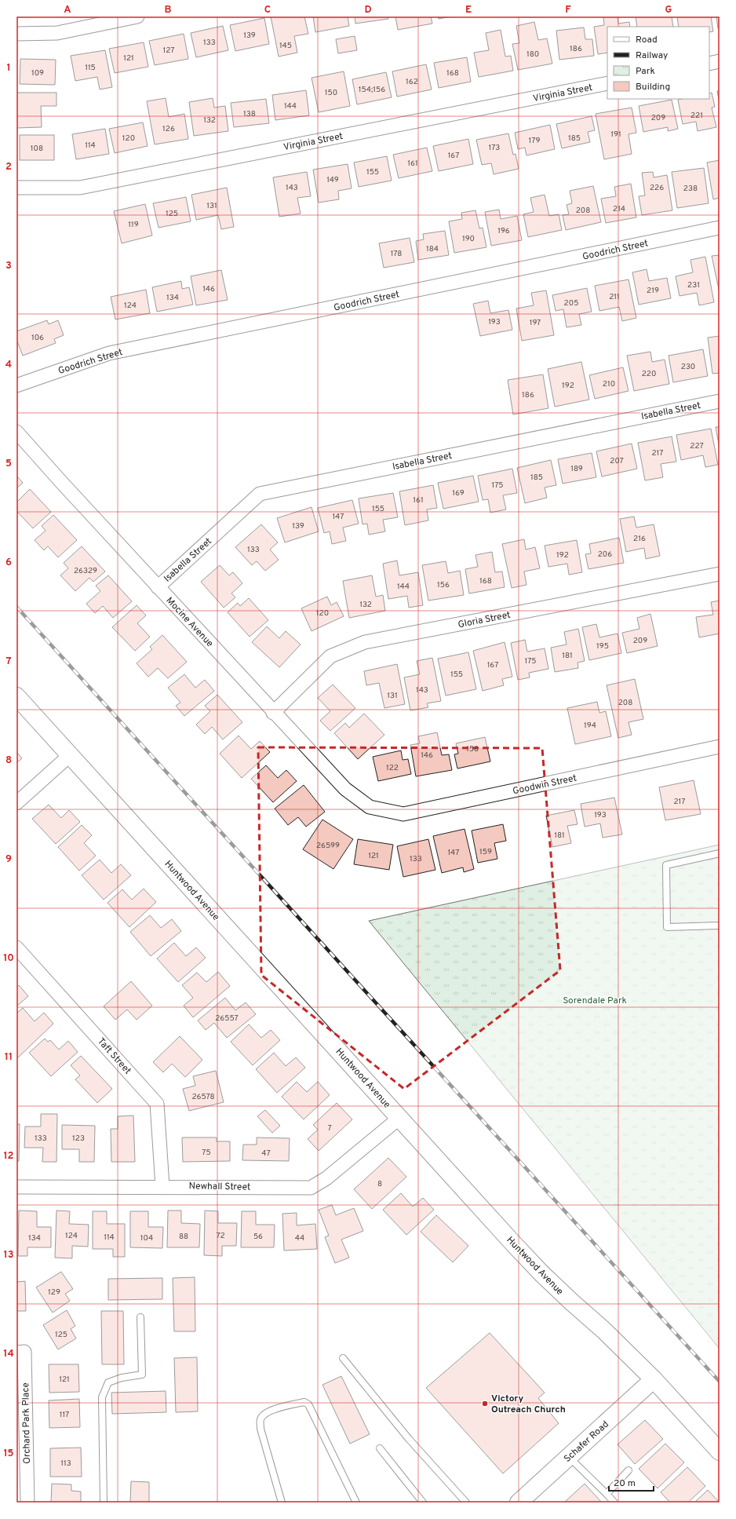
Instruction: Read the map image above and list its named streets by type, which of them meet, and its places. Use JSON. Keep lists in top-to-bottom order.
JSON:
{
  "streets": {
    "street": [
      "Virginia Street",
      "Goodrich Street",
      "Isabella Street",
      "Gloria Street",
      "Mocine Avenue",
      "Goodwin Street",
      "Huntwood Avenue",
      "Taft Street",
      "Newhall Street",
      "Orchard Park Place",
      "Schafer Road"
    ]
  },
  "crossings": [
    ["Isabella Street", "Mocine Avenue"],
    ["Gloria Street", "Mocine Avenue"],
    ["Mocine Avenue", "Goodwin Street"],
    ["Huntwood Avenue", "Newhall Street"],
    ["Huntwood Avenue", "Schafer Road"],
    ["Taft Street", "Newhall Street"]
  ],
  "parks": ["Sorendale Park"],
  "places": ["Victory Outreach Church"],
  "house_numbers": [
    "139",
    "133",
    "145",
    "186",
    "127",
    "180",
    "121",
    "115",
    "109",
    "168",
    "162",
    "154;156",
    "150",
    "144",
    "138",
    "221",
    "209",
    "132",
    "126",
    "191",
    "120",
    "185",
    "179",
    "114",
    "173",
    "108",
    "167",
    "161",
    "155",
    "149",
    "143",
    "226",
    "238",
    "131",
    "214",
    "208",
    "125",
    "119",
    "196",
    "190",
    "184",
    "178",
    "231",
    "146",
    "219",
    "211",
    "134",
    "205",
    "124",
    "193",
    "197",
    "106",
    "230",
    "220",
    "210",
    "192",
    "186",
    "227",
    "217",
    "207",
    "189",
    "185",
    "175",
    "169",
    "161",
    "155",
    "147",
    "139",
    "216",
    "133",
    "206",
    "192",
    "26329",
    "168",
    "156",
    "144",
    "132",
    "120",
    "209",
    "195",
    "181",
    "175",
    "167",
    "155",
    "143",
    "131",
    "208",
    "194",
    "158",
    "146",
    "122",
    "217",
    "193",
    "181",
    "26599",
    "159",
    "147",
    "121",
    "133",
    "26557",
    "26578",
    "7",
    "133",
    "123",
    "75",
    "47",
    "8",
    "124",
    "72",
    "88",
    "56",
    "114",
    "134",
    "104",
    "44",
    "129",
    "125",
    "121",
    "117",
    "113"
  ],
  "legend": [
    "Road",
    "Railway",
    "Park",
    "Building"
  ],
  "scale_bar": "20 m",
  "grid": {
    "columns": [
      "A",
      "B",
      "C",
      "D",
      "E",
      "F",
      "G"
    ],
    "rows": [
      "1",
      "2",
      "3",
      "4",
      "5",
      "6",
      "7",
      "8",
      "9",
      "10",
      "11",
      "12",
      "13",
      "14",
      "15"
    ]
  }
}
